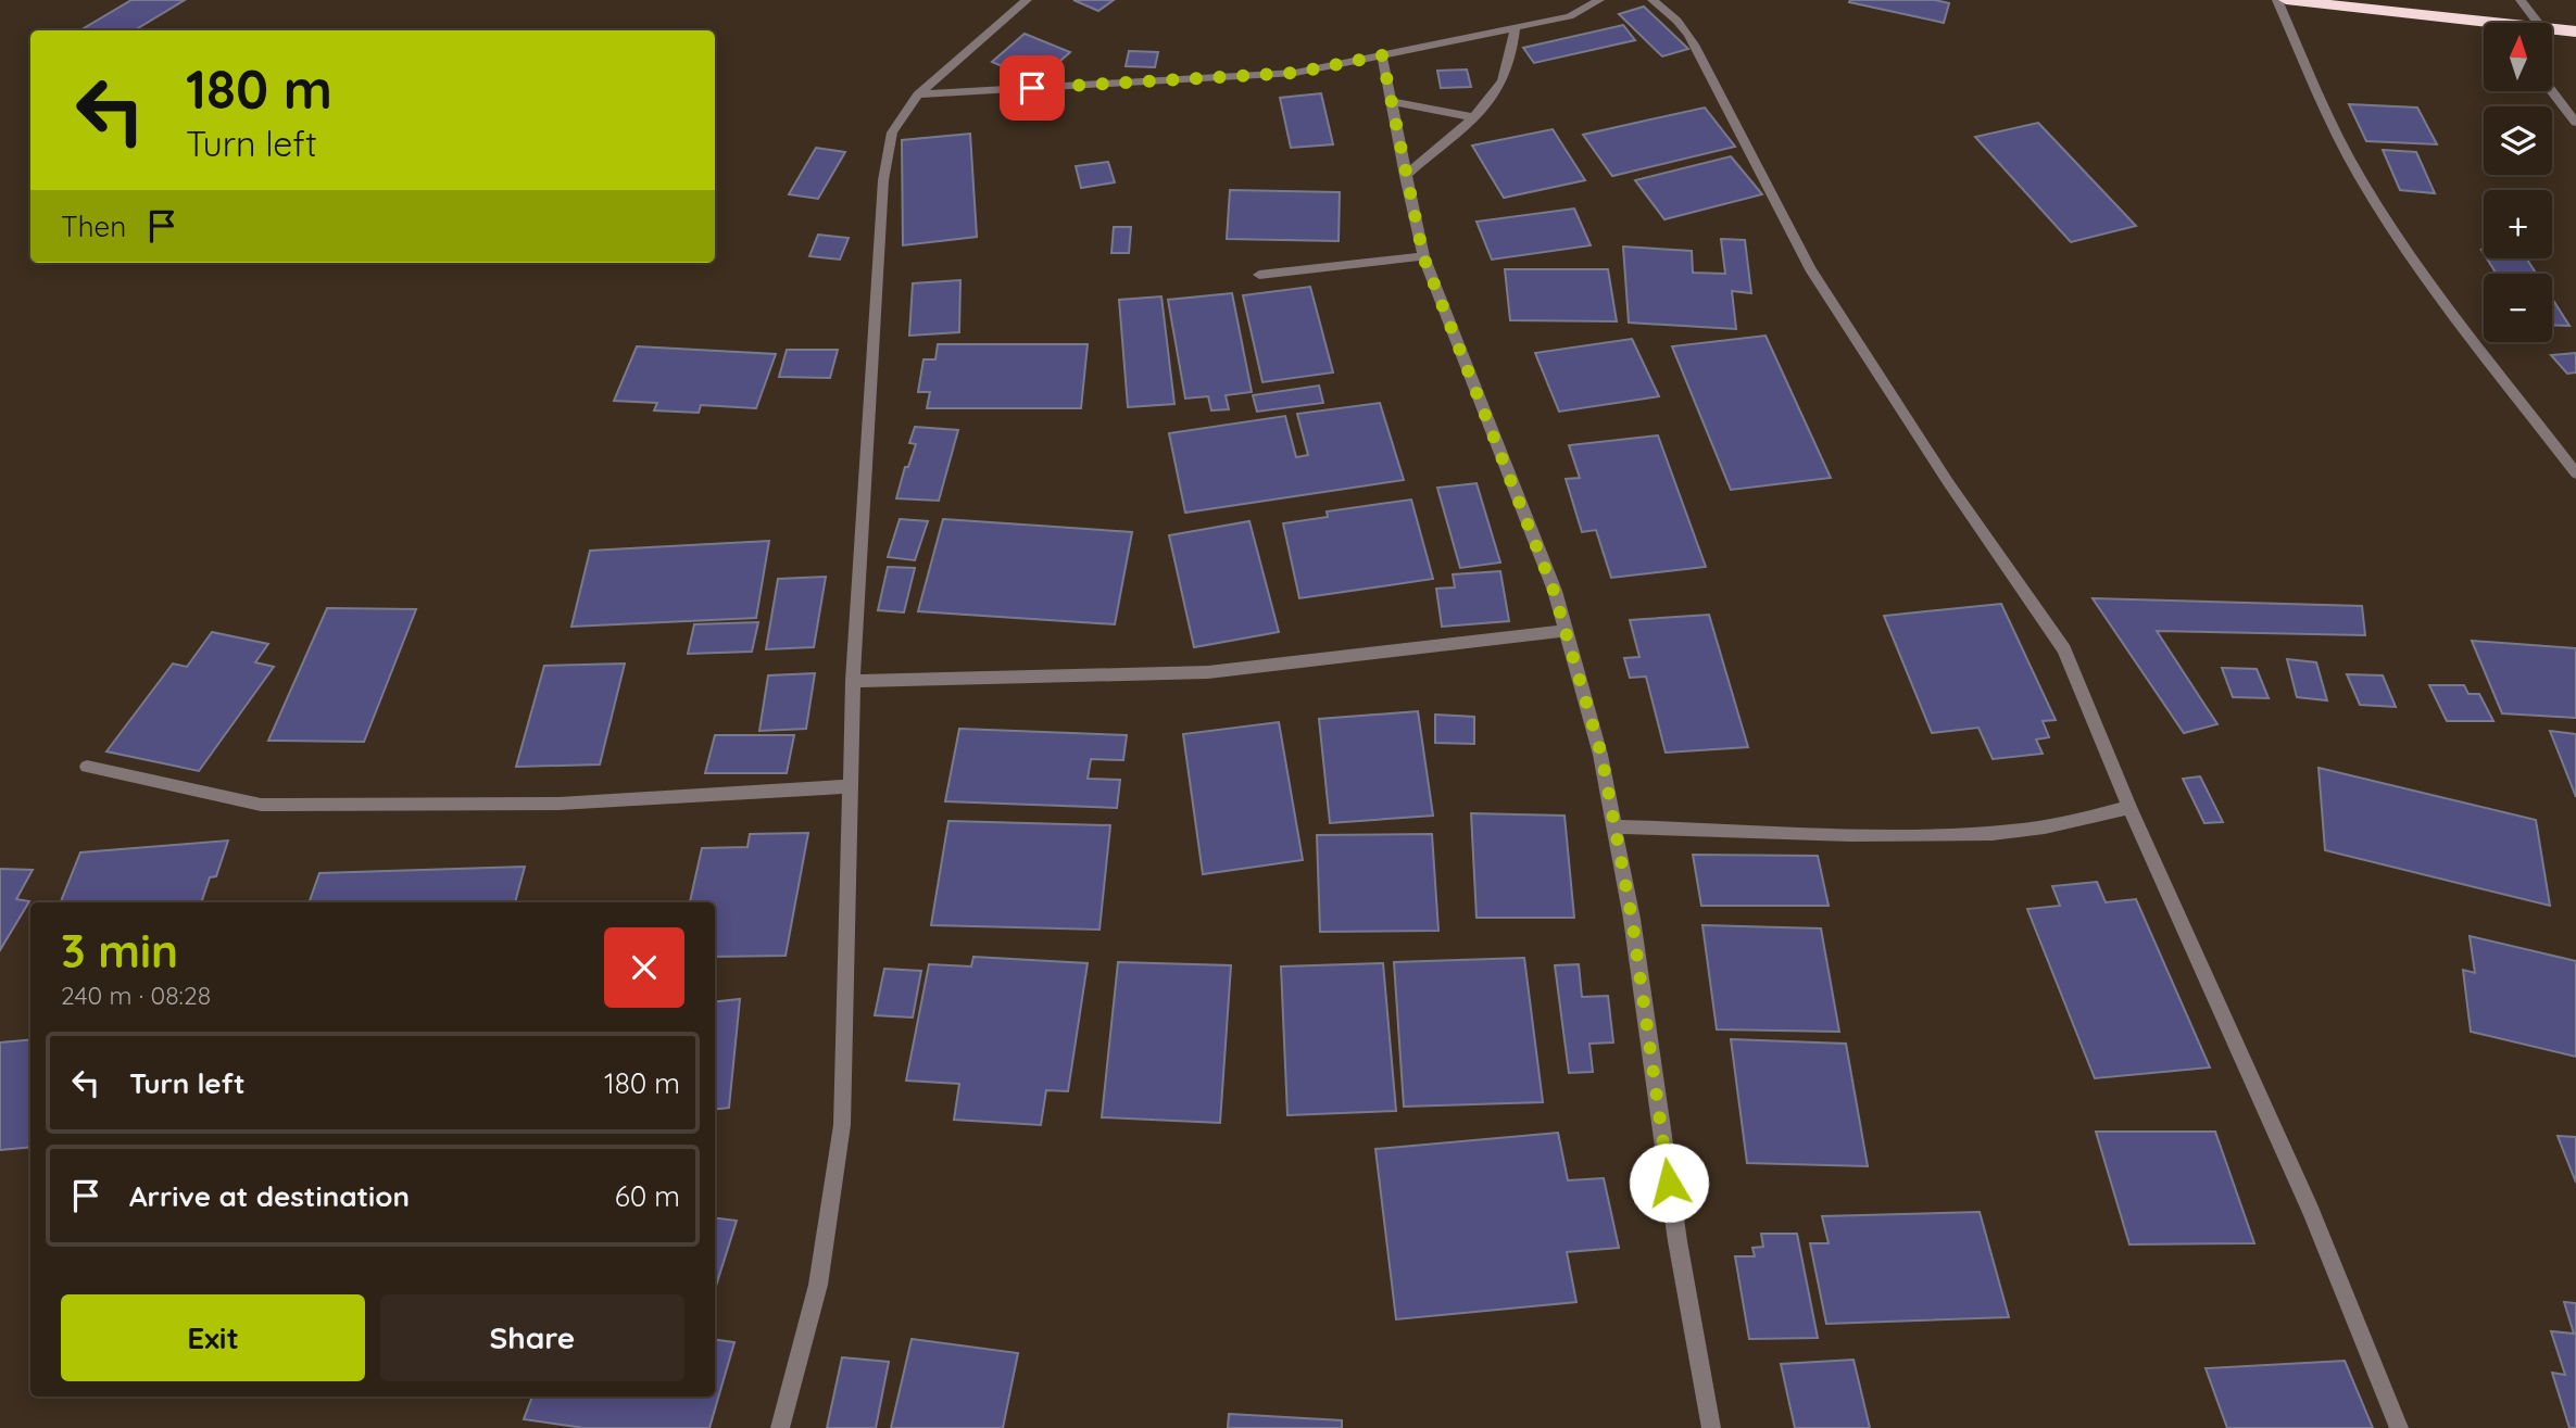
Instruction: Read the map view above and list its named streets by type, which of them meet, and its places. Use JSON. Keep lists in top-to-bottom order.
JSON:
{
  "north": "top",
  "page": {
    "map_buttons": ["+", "−"],
    "turn": ["180 m", "Turn left"],
    "then": "Then",
    "heading": ["3 min", "240 m · 08:28"],
    "list": [
      {
        "name": "Turn left",
        "value": "180 m"
      },
      {
        "name": "Arrive at destination",
        "value": "60 m"
      }
    ],
    "buttons": ["Exit", "Share"]
  }
}
